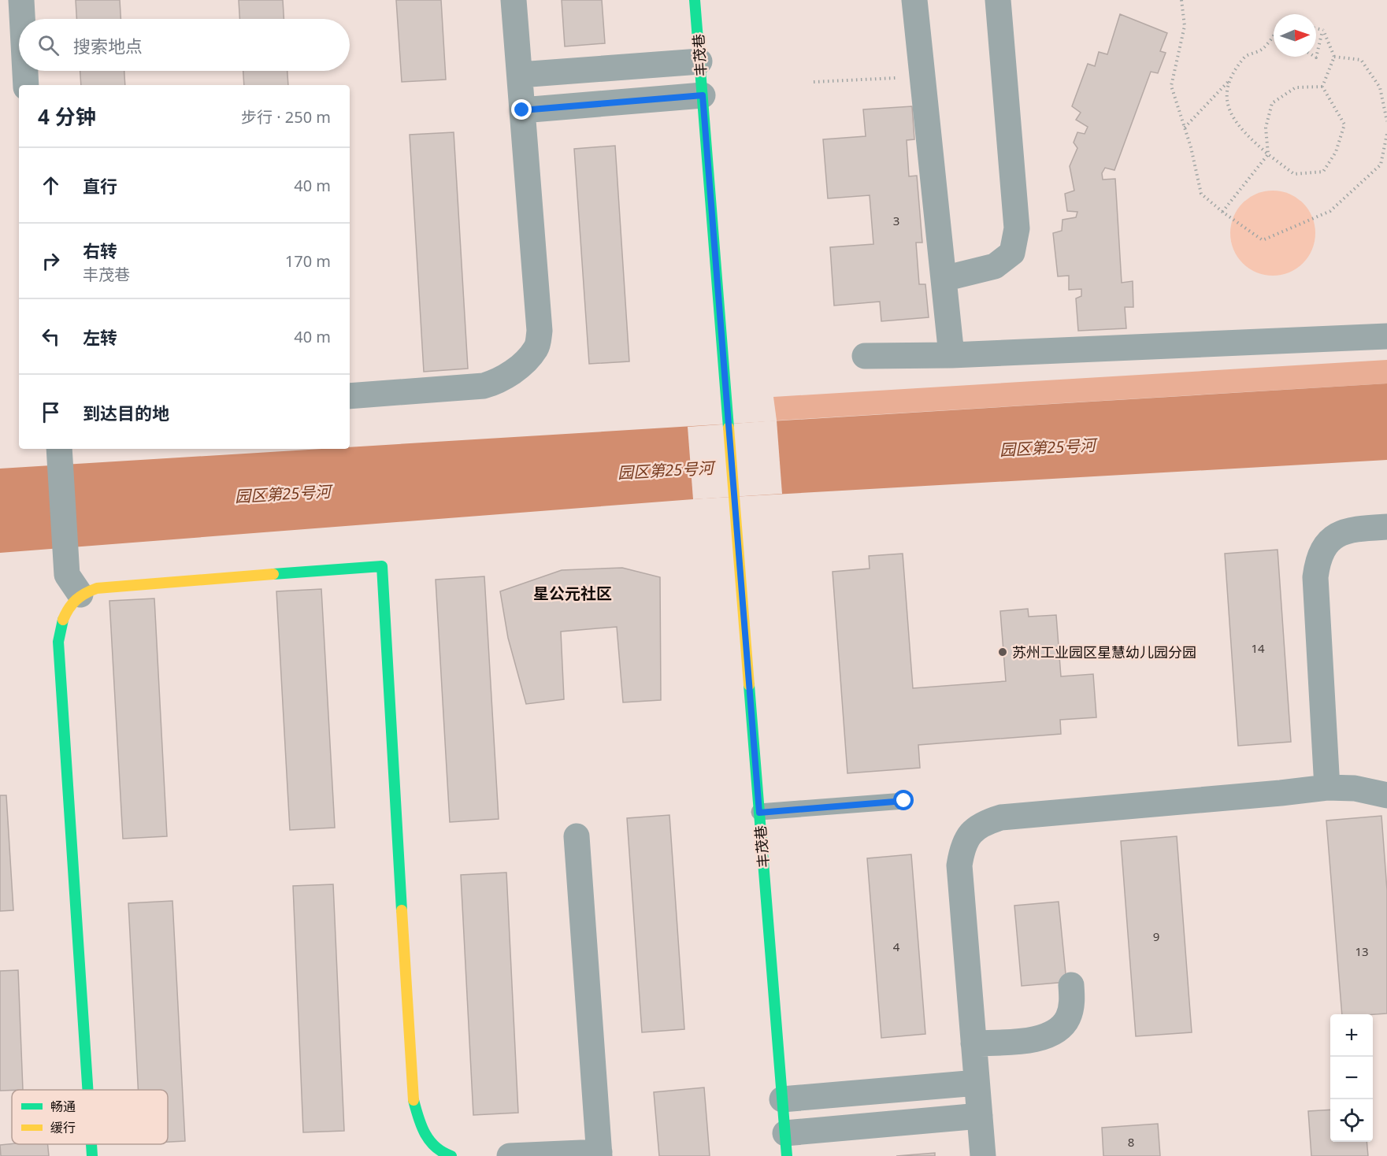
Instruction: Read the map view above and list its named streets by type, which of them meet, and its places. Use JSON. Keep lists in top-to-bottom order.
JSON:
{
  "streets": {
    "street": ["丰茂巷"]
  },
  "districts": ["星公元社区"],
  "water": ["园区第25号河"],
  "places": ["苏州工业园区星慧幼儿园分园"],
  "house_numbers": [
    "3",
    "14",
    "9",
    "4",
    "13",
    "8"
  ],
  "legend": ["畅通", "缓行"],
  "north": "right",
  "page": {
    "search": "搜索地点",
    "heading": ["4 分钟", "步行 · 250 m"],
    "list": [
      ["直行", "40 m"],
      ["右转", "丰茂巷", "170 m"],
      ["左转", "40 m"],
      "到达目的地"
    ],
    "map_buttons": ["+", "−"]
  }
}
